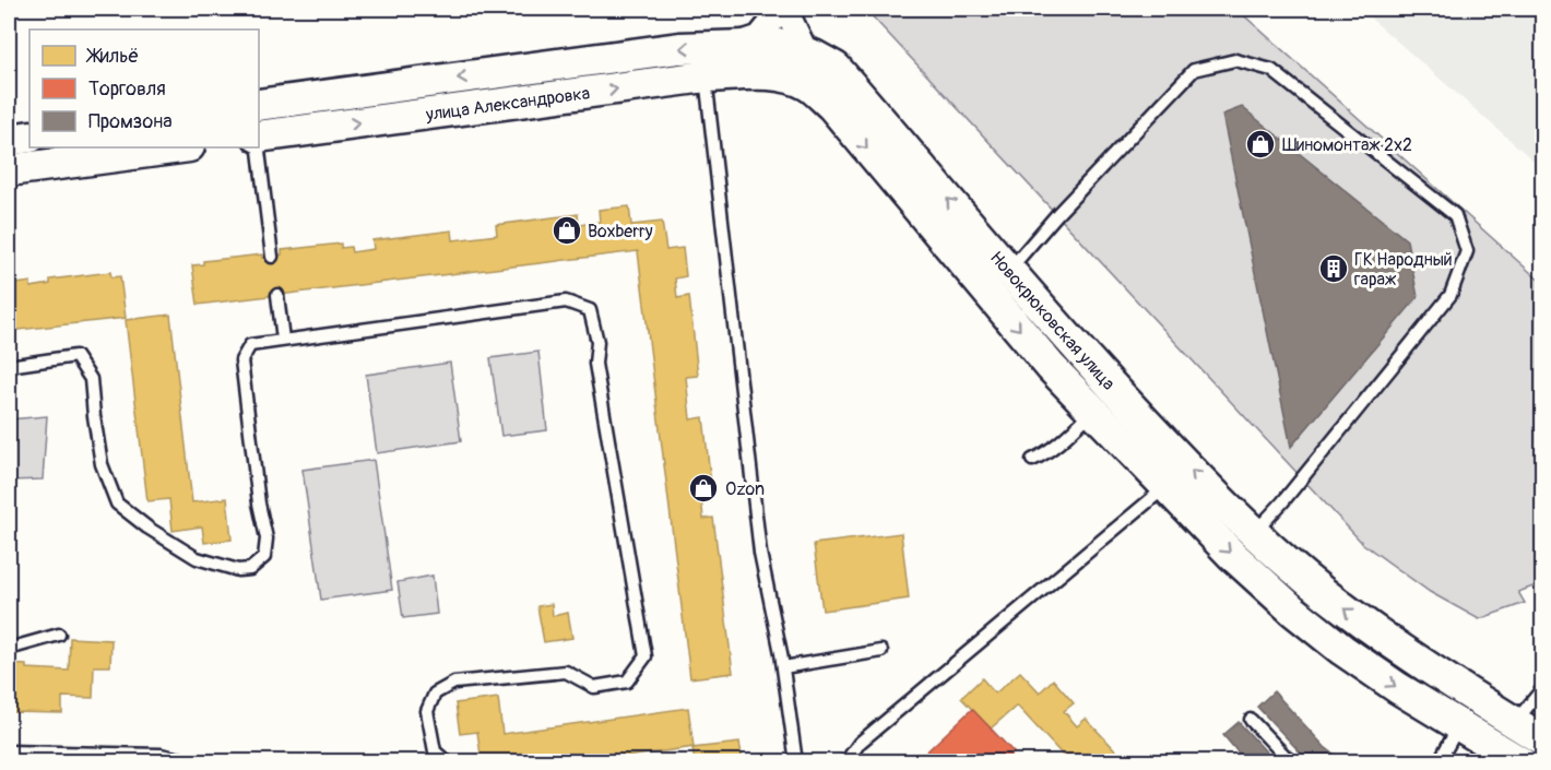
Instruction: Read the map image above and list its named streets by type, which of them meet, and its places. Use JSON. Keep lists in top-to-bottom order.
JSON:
{
  "streets": {
    "main road": ["улица Александровка", "Новокрюковская улица"]
  },
  "crossings": [
    ["улица Александровка", "Новокрюковская улица"]
  ],
  "places": {
    "shop": ["Шиномонтаж 2x2", "Boxberry", "Ozon"],
    "building": ["ГК Народный гараж"]
  },
  "legend": ["Жильё", "Торговля", "Промзона"]
}
